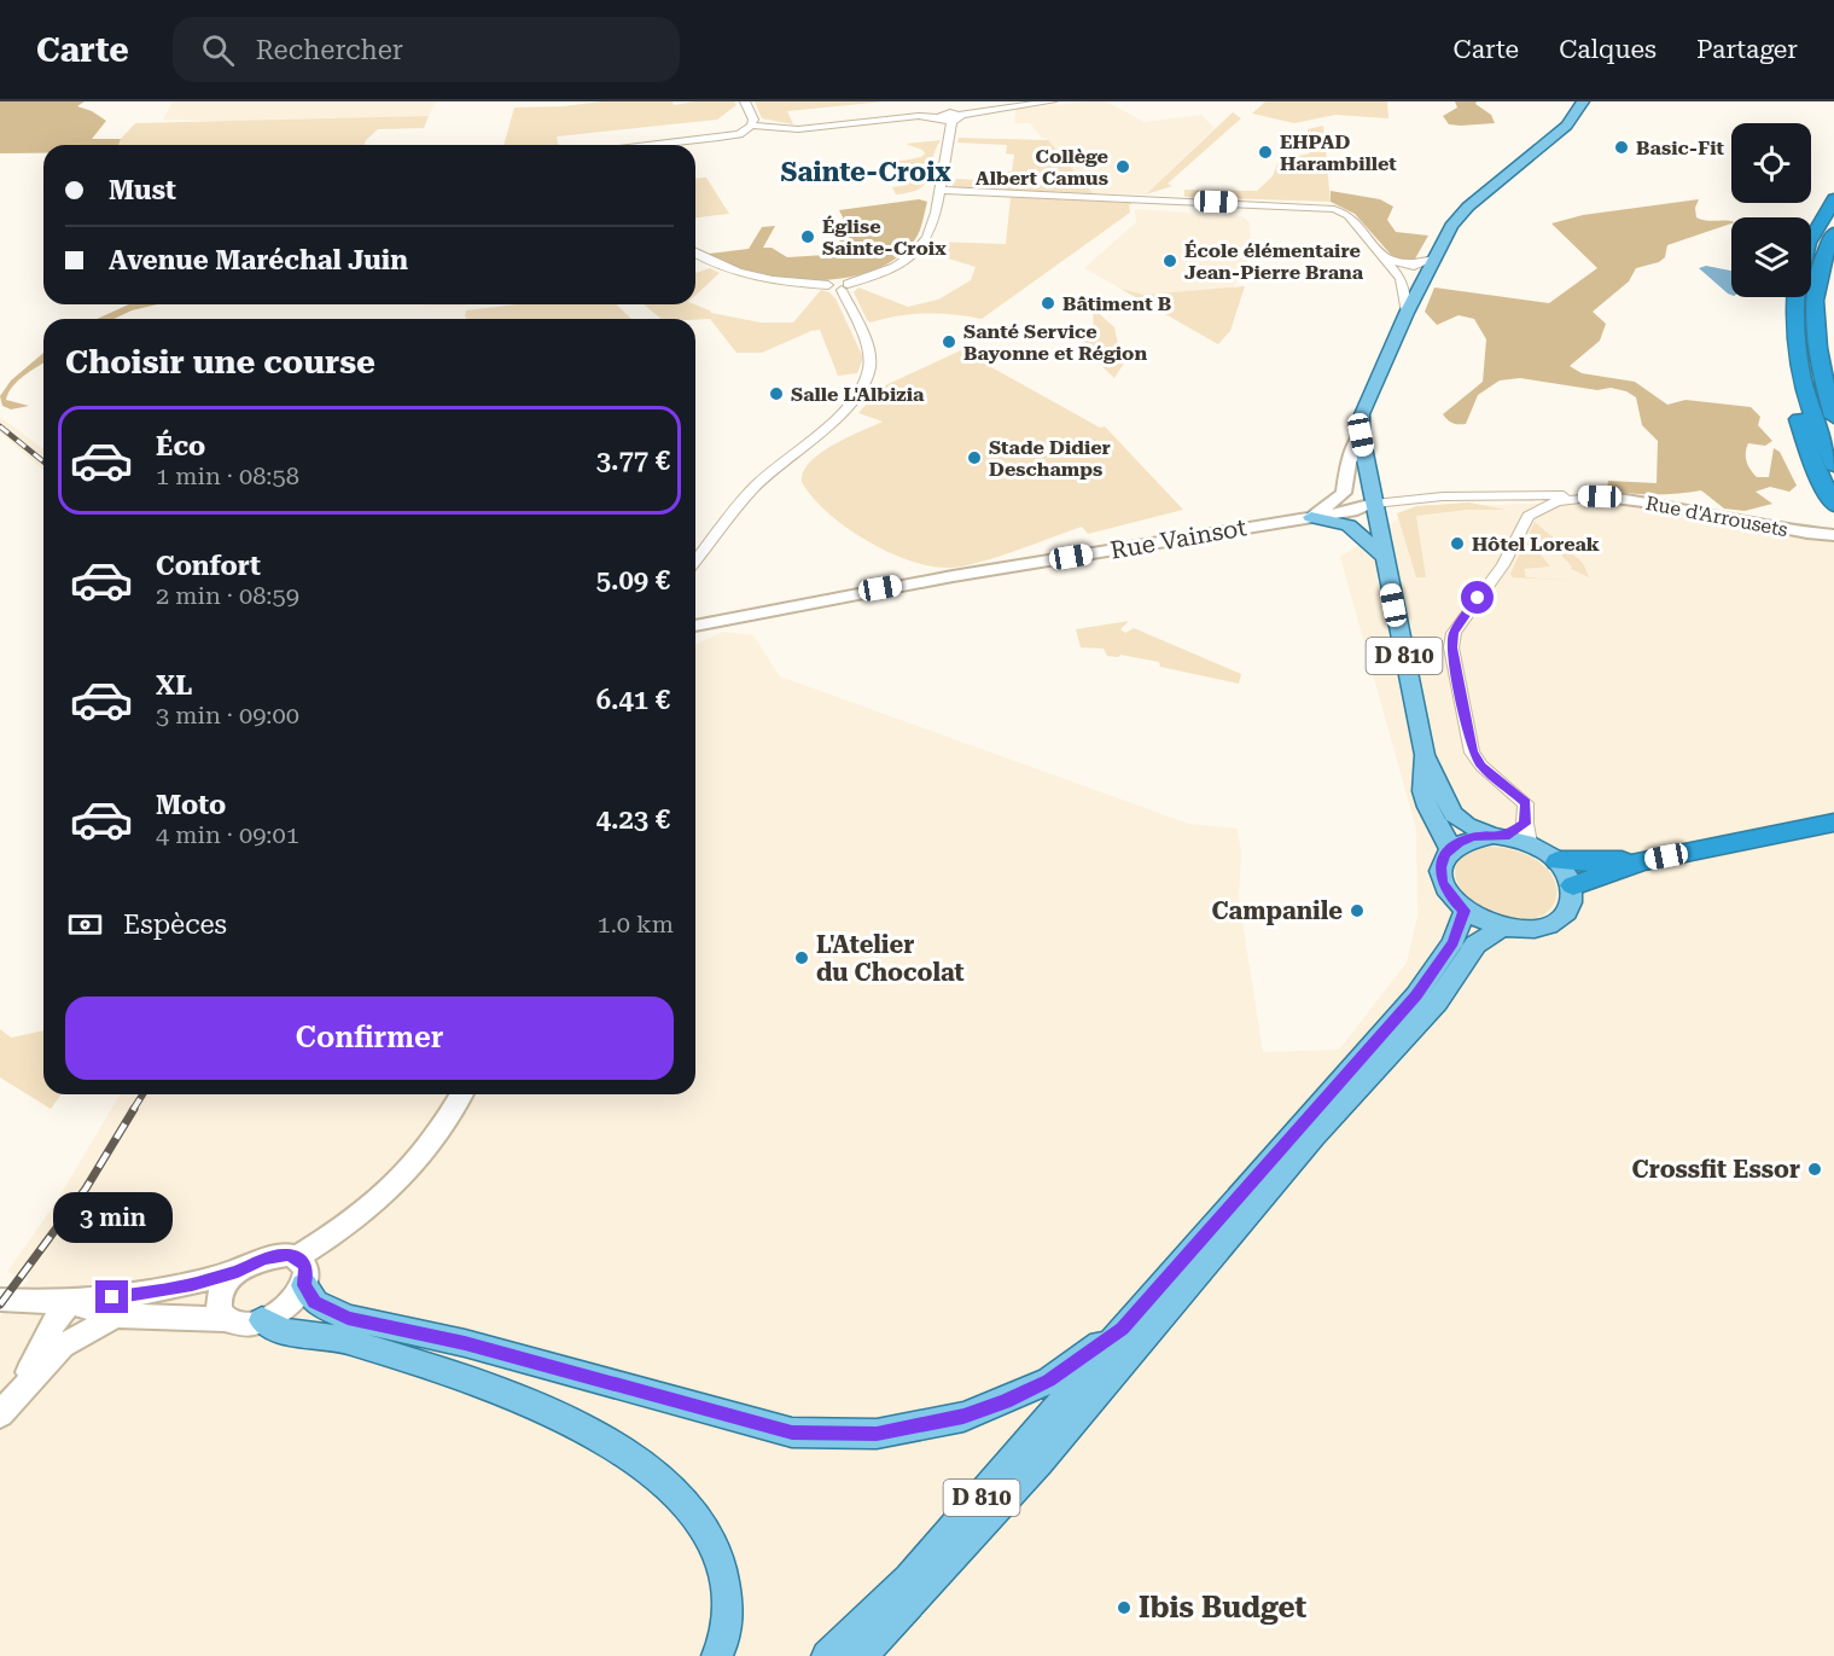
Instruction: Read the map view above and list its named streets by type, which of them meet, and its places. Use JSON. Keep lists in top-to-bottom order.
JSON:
{
  "streets": {
    "main road": ["Rue d'Arrousets", "Rue Vainsot", "D 810"]
  },
  "crossings": [
    ["Rue d'Arrousets", "Rue Vainsot"],
    ["Rue d'Arrousets", "D 810"],
    ["Rue Vainsot", "D 810"]
  ],
  "districts": ["Sainte-Croix"],
  "places": [
    "Basic-Fit",
    "EHPAD Harambillet",
    "Collège Albert Camus",
    "Église Sainte-Croix",
    "École élémentaire Jean-Pierre Brana",
    "Bâtiment B",
    "Santé Service Bayonne et Région",
    "Salle L'Albizia",
    "Stade Didier Deschamps",
    "Hôtel Loreak",
    "Campanile",
    "L'Atelier du Chocolat",
    "Crossfit Essor",
    "Ibis Budget"
  ],
  "page": {
    "header": "Carte",
    "search": "Rechercher",
    "nav": ["Carte", "Calques", "Partager"],
    "banner": ["Must", "Avenue Maréchal Juin"],
    "heading": "Choisir une course",
    "list": [
      {
        "name": "Éco",
        "note": "1 min · 08:58",
        "value": "3.77 €"
      },
      {
        "name": "Confort",
        "note": "2 min · 08:59",
        "value": "5.09 €"
      },
      {
        "name": "XL",
        "note": "3 min · 09:00",
        "value": "6.41 €"
      },
      {
        "name": "Moto",
        "note": "4 min · 09:01",
        "value": "4.23 €"
      }
    ],
    "pay": ["Espèces", "1.0 km"],
    "buttons": "Confirmer",
    "bubble": "3 min"
  }
}
